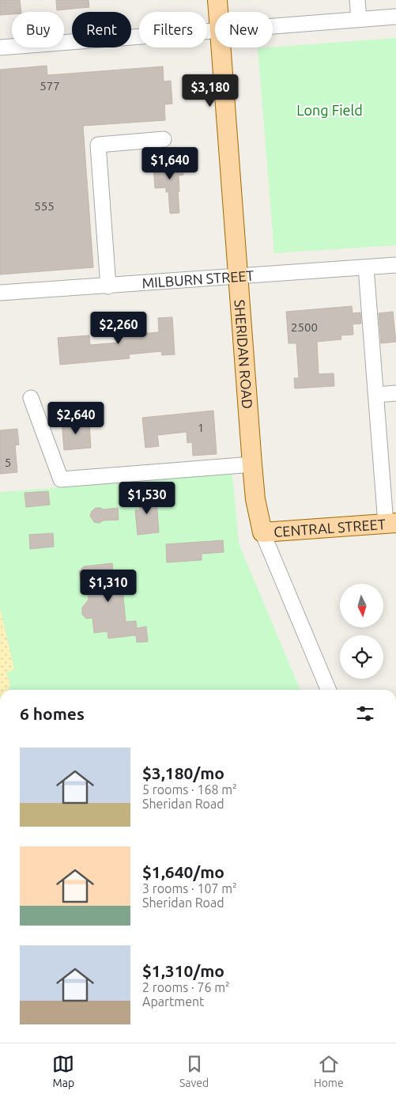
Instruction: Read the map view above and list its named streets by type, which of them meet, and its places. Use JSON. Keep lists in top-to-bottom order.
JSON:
{
  "streets": {
    "main road": ["SHERIDAN ROAD", "CENTRAL STREET"],
    "street": ["MILBURN STREET"]
  },
  "crossings": [
    ["MILBURN STREET", "SHERIDAN ROAD"],
    ["SHERIDAN ROAD", "CENTRAL STREET"]
  ],
  "parks": ["Long Field"],
  "house_numbers": [
    "577",
    "555",
    "2500",
    "1",
    "5"
  ],
  "north": "bottom",
  "page": {
    "chip": [
      "Buy",
      "Rent",
      "Filters",
      "New"
    ],
    "price": [
      "$3,180",
      "$1,640",
      "$2,260",
      "$2,640",
      "$1,530",
      "$1,310"
    ],
    "heading": "6 homes",
    "list": [
      {
        "name": "$3,180/mo",
        "note": "5 rooms · 168 m² · Sheridan Road"
      },
      {
        "name": "$1,640/mo",
        "note": "3 rooms · 107 m² · Sheridan Road"
      },
      {
        "name": "$1,310/mo",
        "note": "2 rooms · 76 m² · Apartment"
      }
    ],
    "tabs": ["Map", "Saved", "Home"]
  }
}
